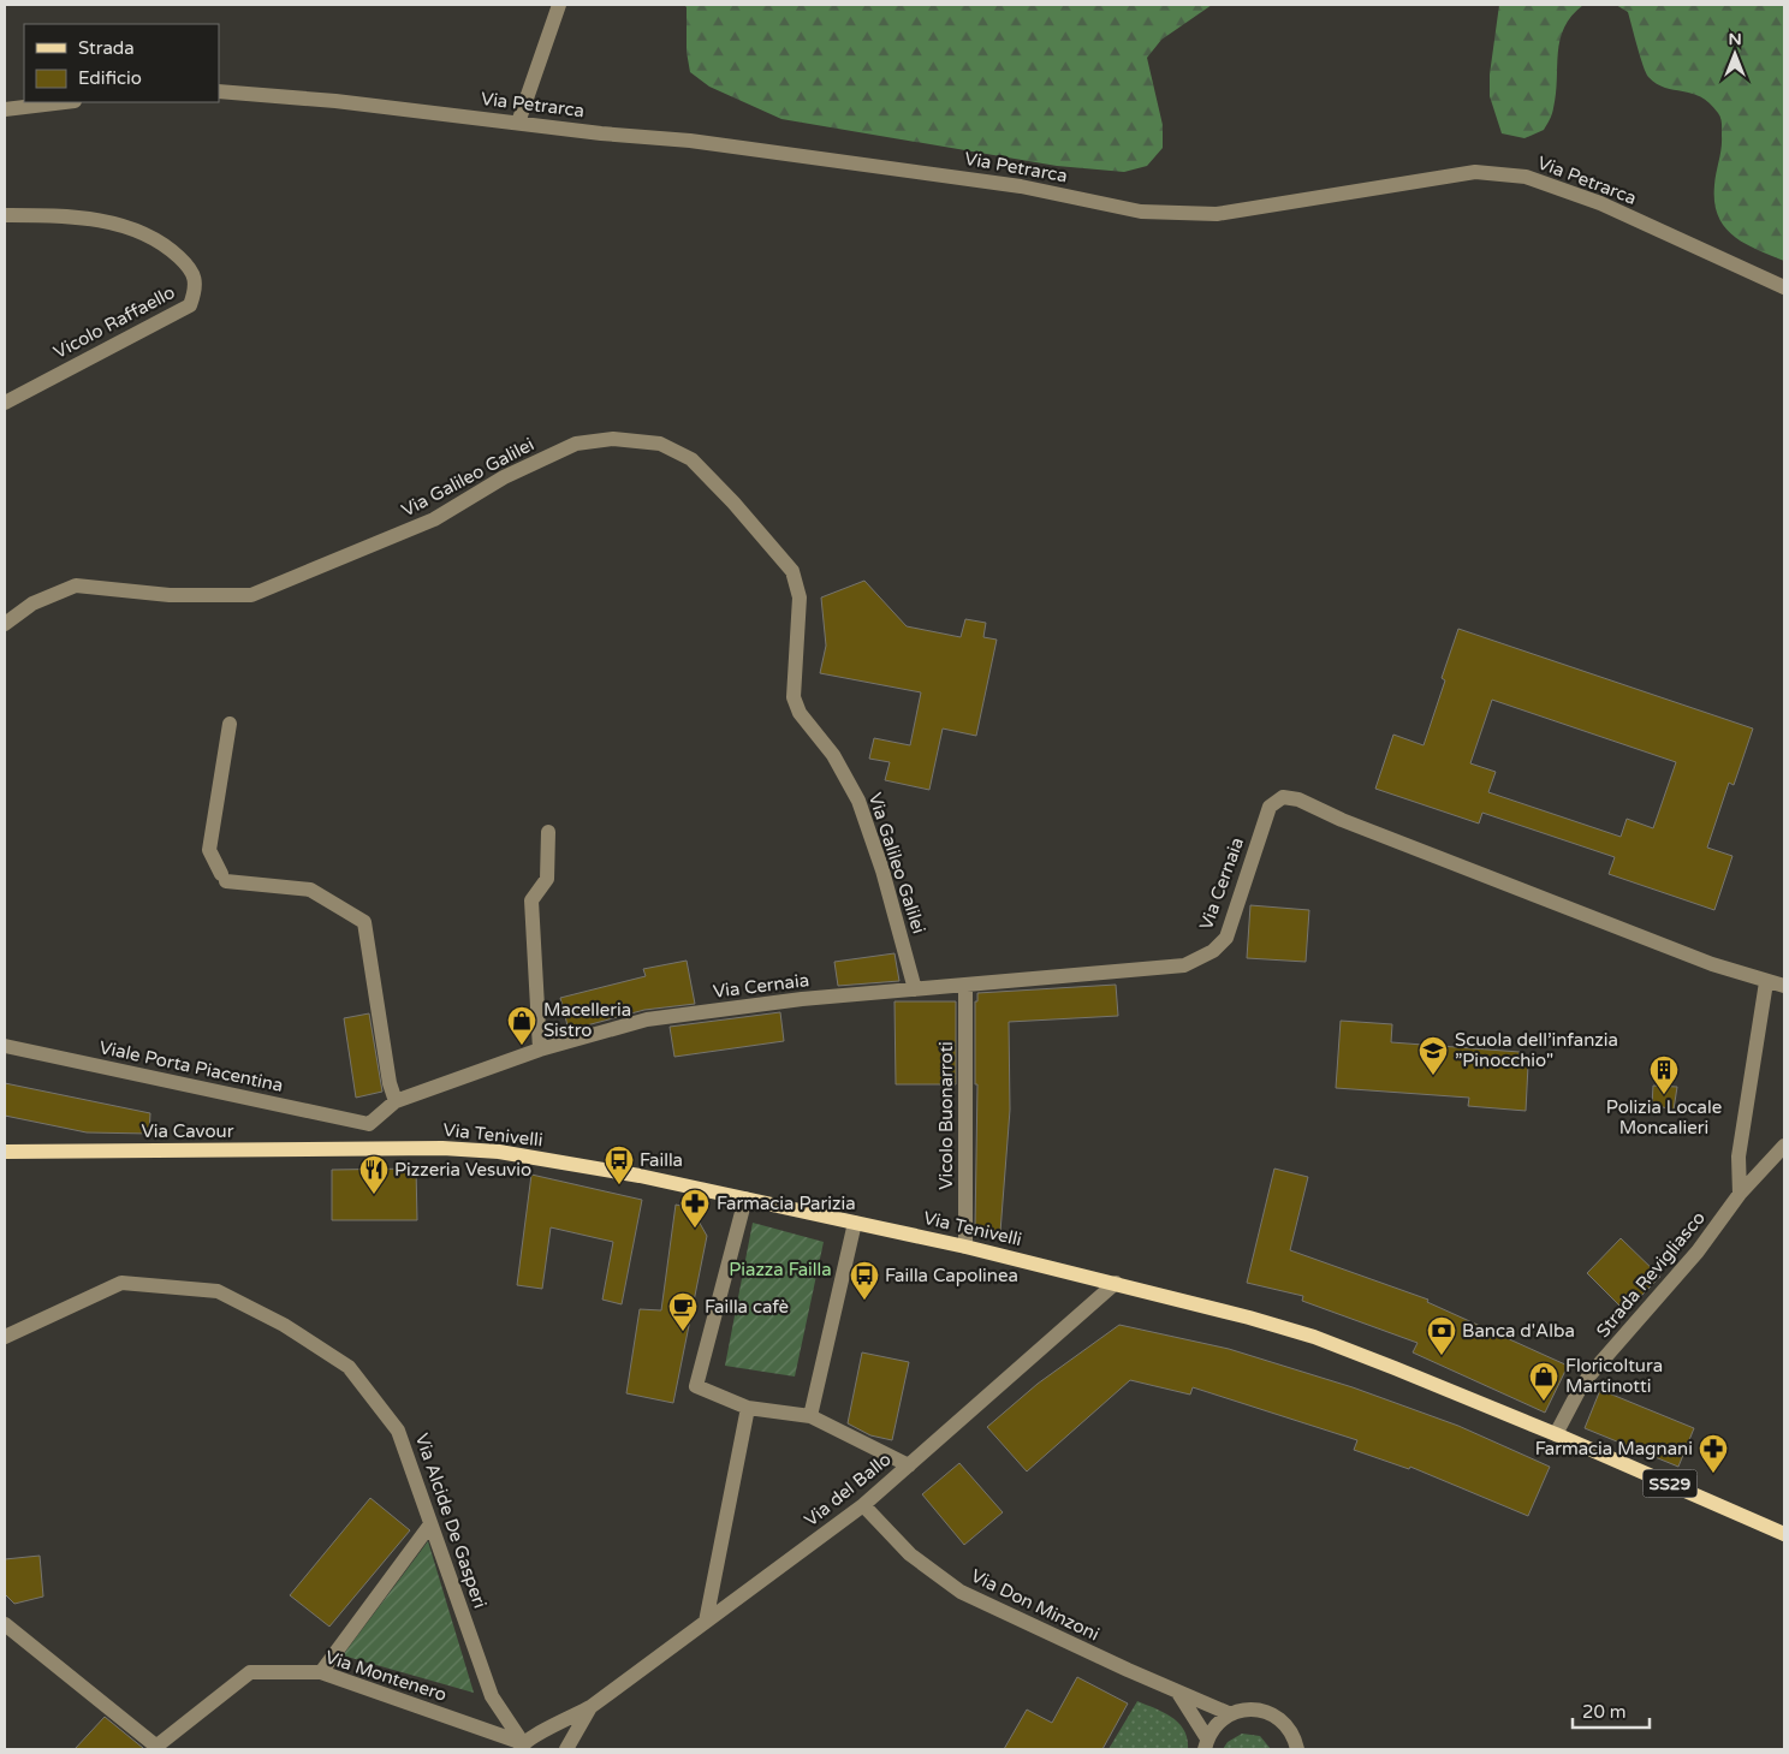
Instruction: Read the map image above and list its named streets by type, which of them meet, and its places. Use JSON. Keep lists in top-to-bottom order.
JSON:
{
  "streets": {
    "main road": ["Via Cavour", "Via Tenivelli", "SS29"],
    "street": [
      "Via Petrarca",
      "Vicolo Raffaello",
      "Via Galileo Galilei",
      "Via Cernaia",
      "Viale Porta Piacentina",
      "Vicolo Buonarroti",
      "Strada Revigliasco",
      "Via del Ballo",
      "Via Alcide De Gasperi",
      "Via Don Minzoni",
      "Via Montenero"
    ]
  },
  "crossings": [
    ["Via Galileo Galilei", "Via Cernaia"],
    ["Via Cernaia", "Viale Porta Piacentina"],
    ["Via Cernaia", "Vicolo Buonarroti"],
    ["Vicolo Buonarroti", "Via Tenivelli"],
    ["Via Cavour", "Via Tenivelli"],
    ["Via Tenivelli", "Strada Revigliasco"],
    ["Via Tenivelli", "SS29"],
    ["Via Tenivelli", "Via del Ballo"],
    ["Strada Revigliasco", "SS29"],
    ["Via del Ballo", "Via Alcide De Gasperi"],
    ["Via del Ballo", "Via Don Minzoni"],
    ["Via del Ballo", "Via Montenero"],
    ["Via Alcide De Gasperi", "Via Montenero"]
  ],
  "parks": ["Piazza Failla"],
  "places": {
    "shop": ["Macelleria Sistro", "Floricoltura Martinotti"],
    "school or university": ["Scuola dell’infanzia ”Pinocchio\""],
    "building": ["Polizia Locale Moncalieri"],
    "bus stop": ["Failla", "Failla Capolinea"],
    "restaurant": ["Pizzeria Vesuvio"],
    "pharmacy": ["Farmacia Parizia", "Farmacia Magnani"],
    "cafe": ["Failla cafè"],
    "bank": ["Banca d'Alba"]
  },
  "legend": ["Strada", "Edificio"],
  "scale_bar": "20 m",
  "north": "top"
}
